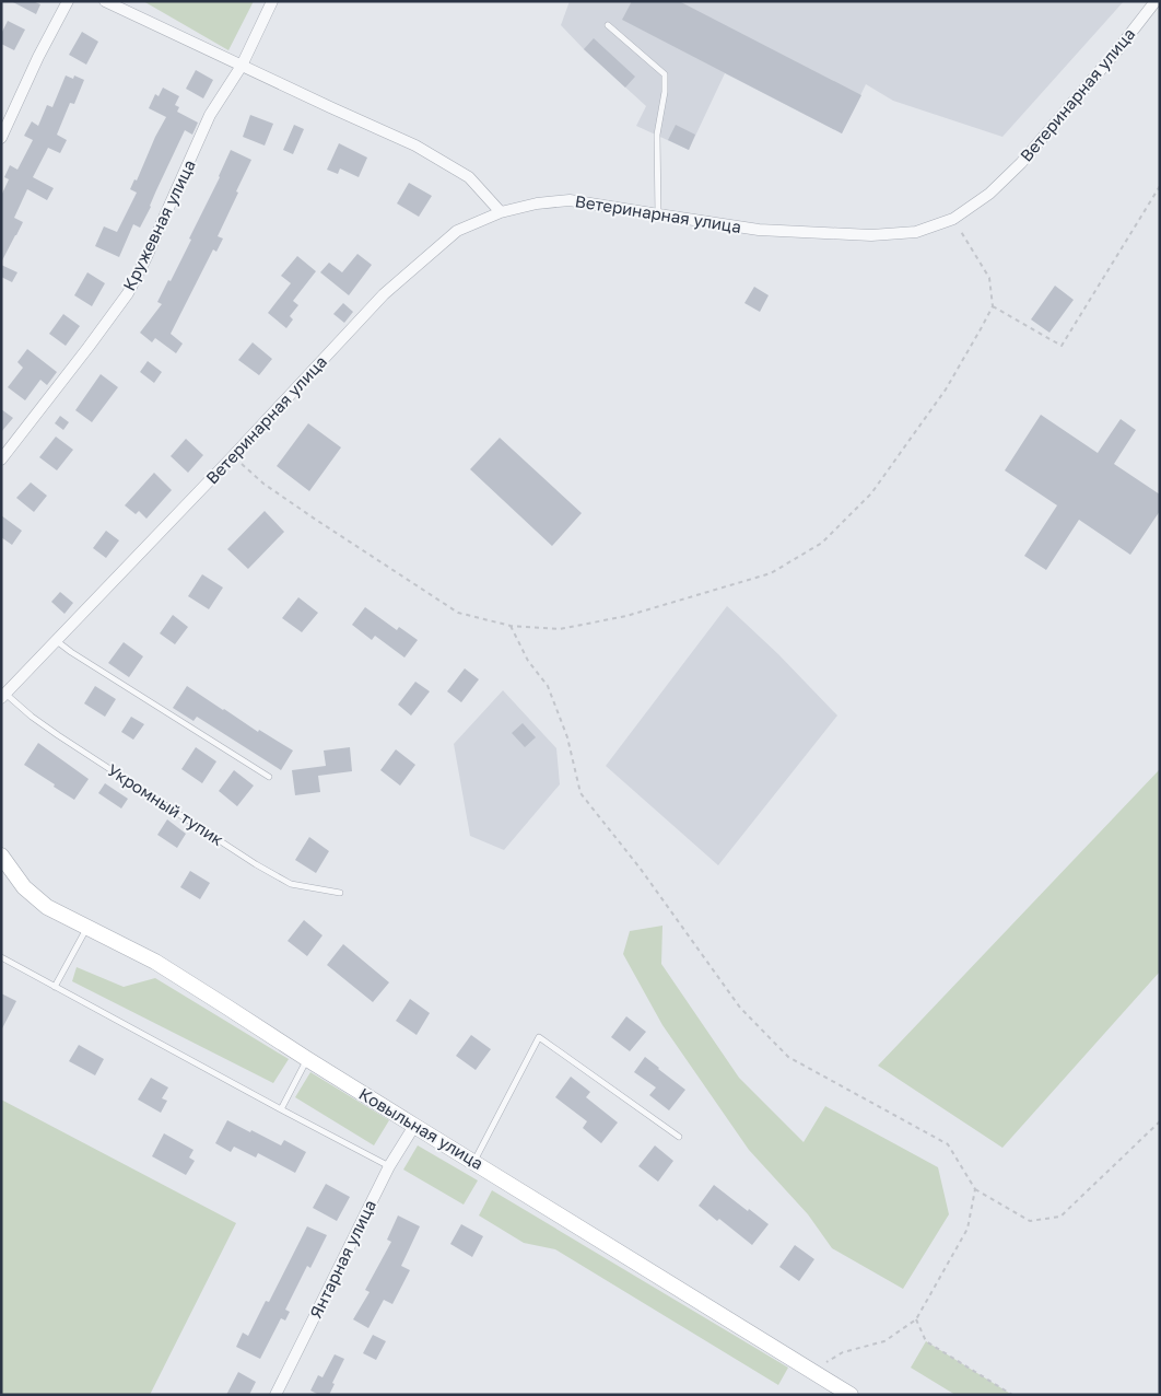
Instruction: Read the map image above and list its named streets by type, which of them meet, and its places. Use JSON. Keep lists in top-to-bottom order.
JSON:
{
  "streets": {
    "street": [
      "Ветеринарная улица",
      "Кружевная улица",
      "Ковыльная улица",
      "Янтарная улица"
    ],
    "lane": ["Укромный тупик"]
  },
  "crossings": [
    ["Ветеринарная улица", "Укромный тупик"],
    ["Ковыльная улица", "Янтарная улица"]
  ]
}
